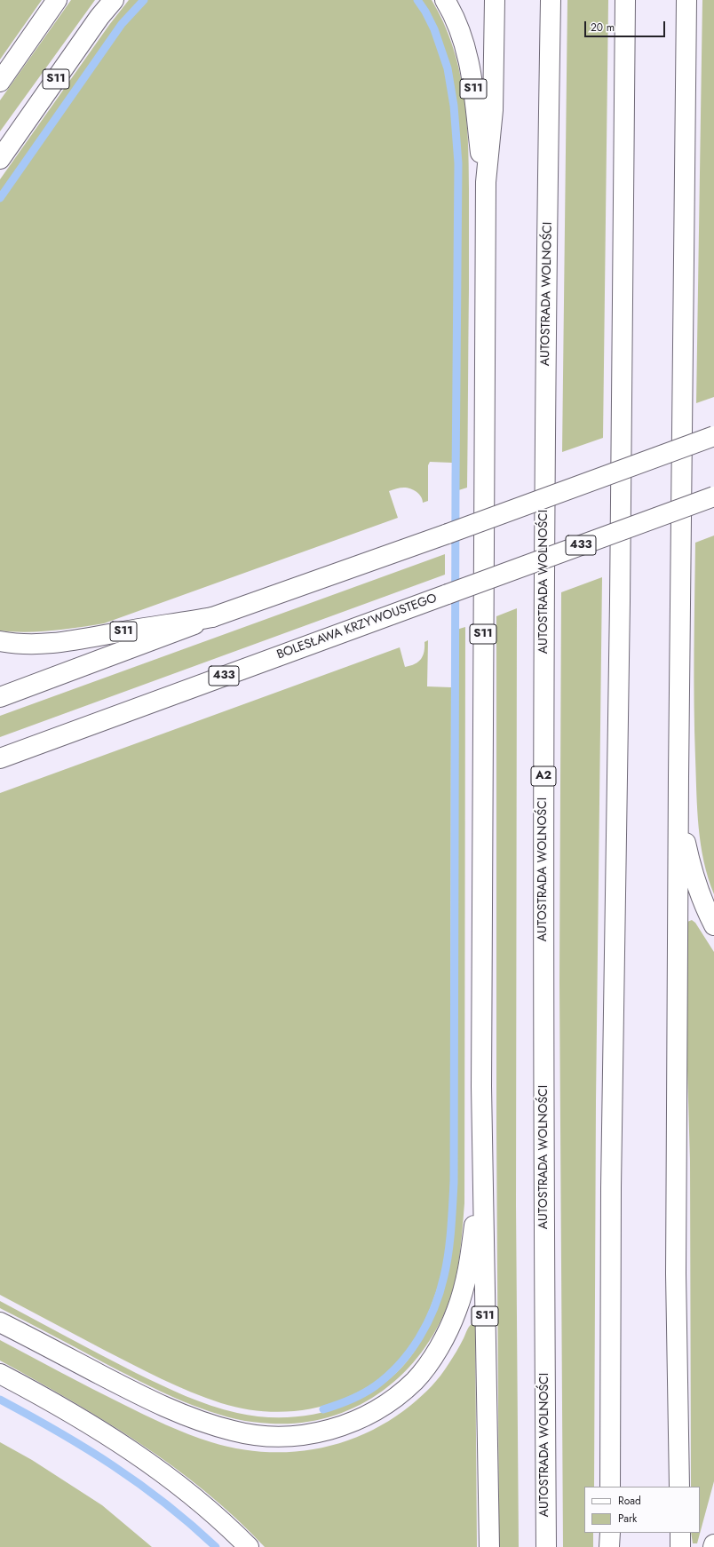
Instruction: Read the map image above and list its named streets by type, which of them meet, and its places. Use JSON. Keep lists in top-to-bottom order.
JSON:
{
  "streets": {
    "main road": [
      "S11",
      "AUTOSTRADA WOLNOŚCI",
      "433",
      "BOLESŁAWA KRZYWOUSTEGO",
      "A2"
    ]
  },
  "legend": ["Road", "Park"],
  "scale_bar": "20 m"
}
